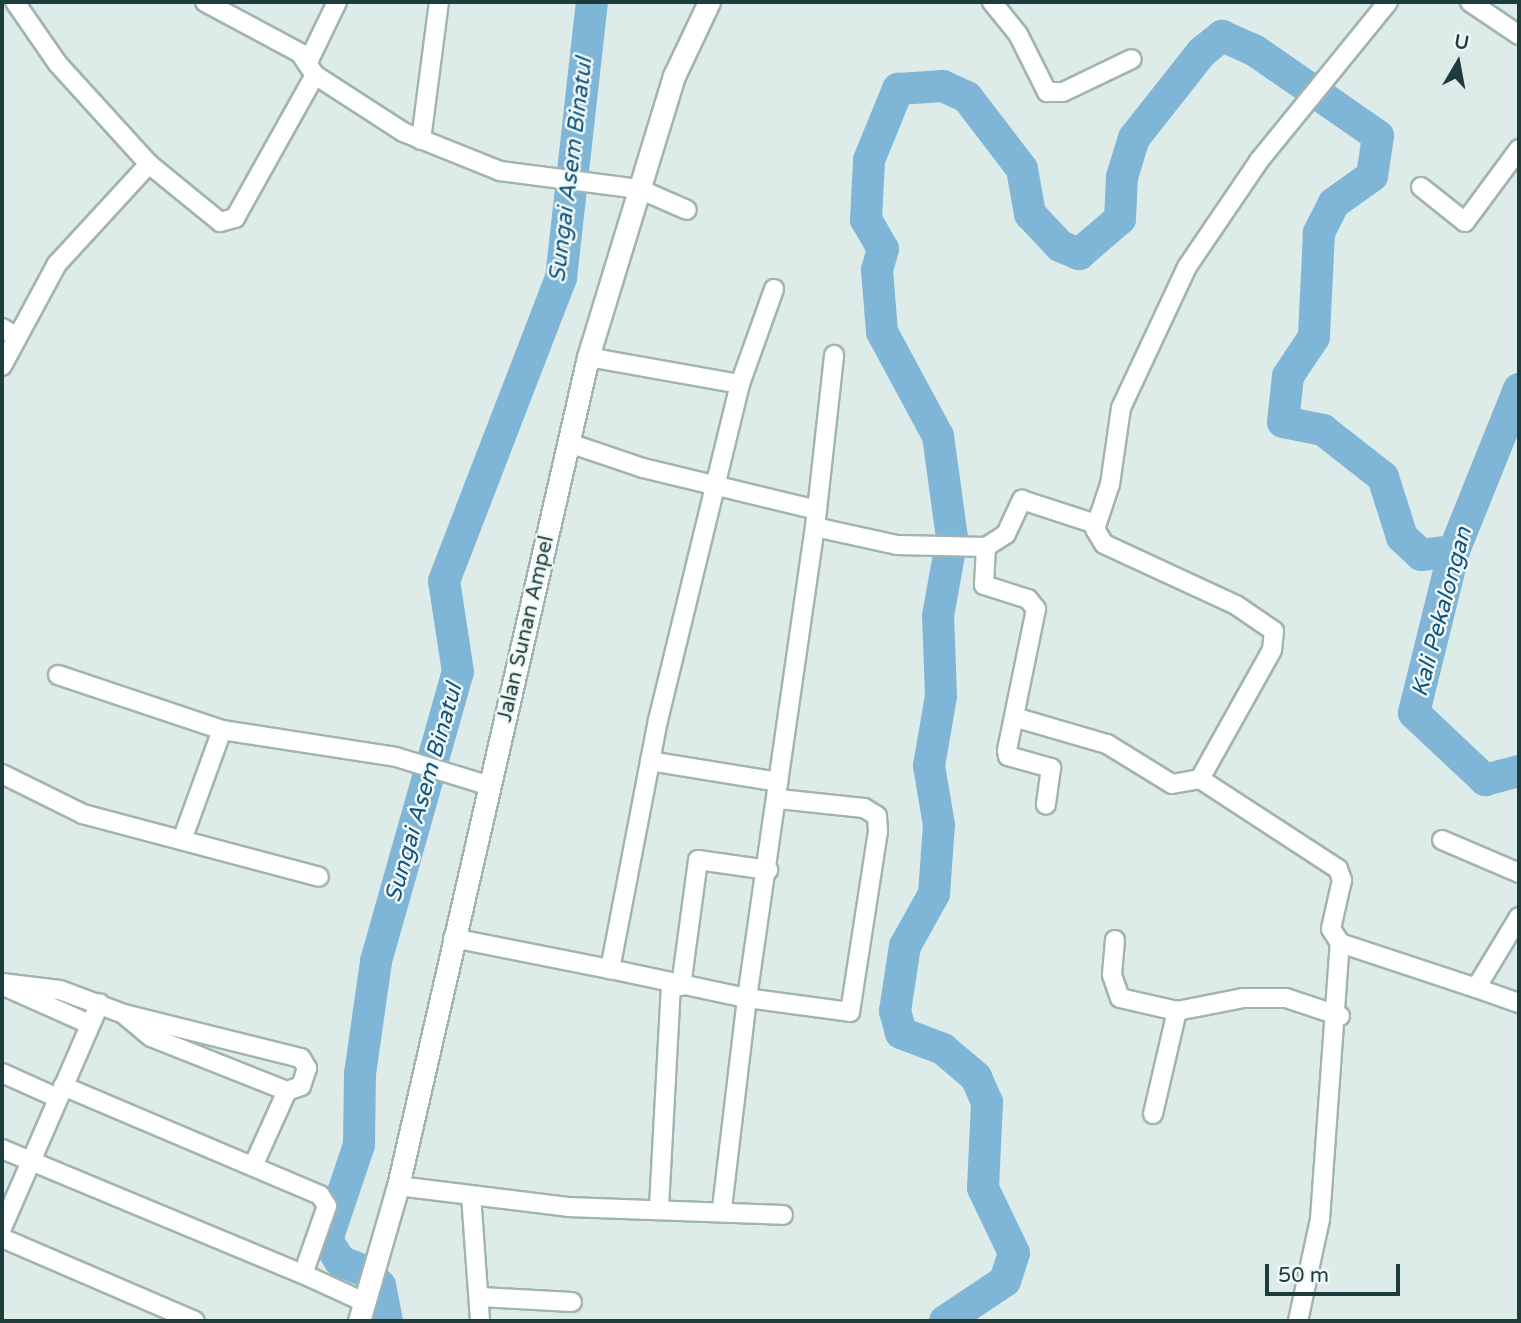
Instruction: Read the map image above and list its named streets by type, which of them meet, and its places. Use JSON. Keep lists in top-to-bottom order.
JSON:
{
  "streets": {
    "street": ["Jalan Sunan Ampel"]
  },
  "water": ["Sungai Asem Binatul", "Kali Pekalongan"],
  "scale_bar": "50 m",
  "north": "top"
}
